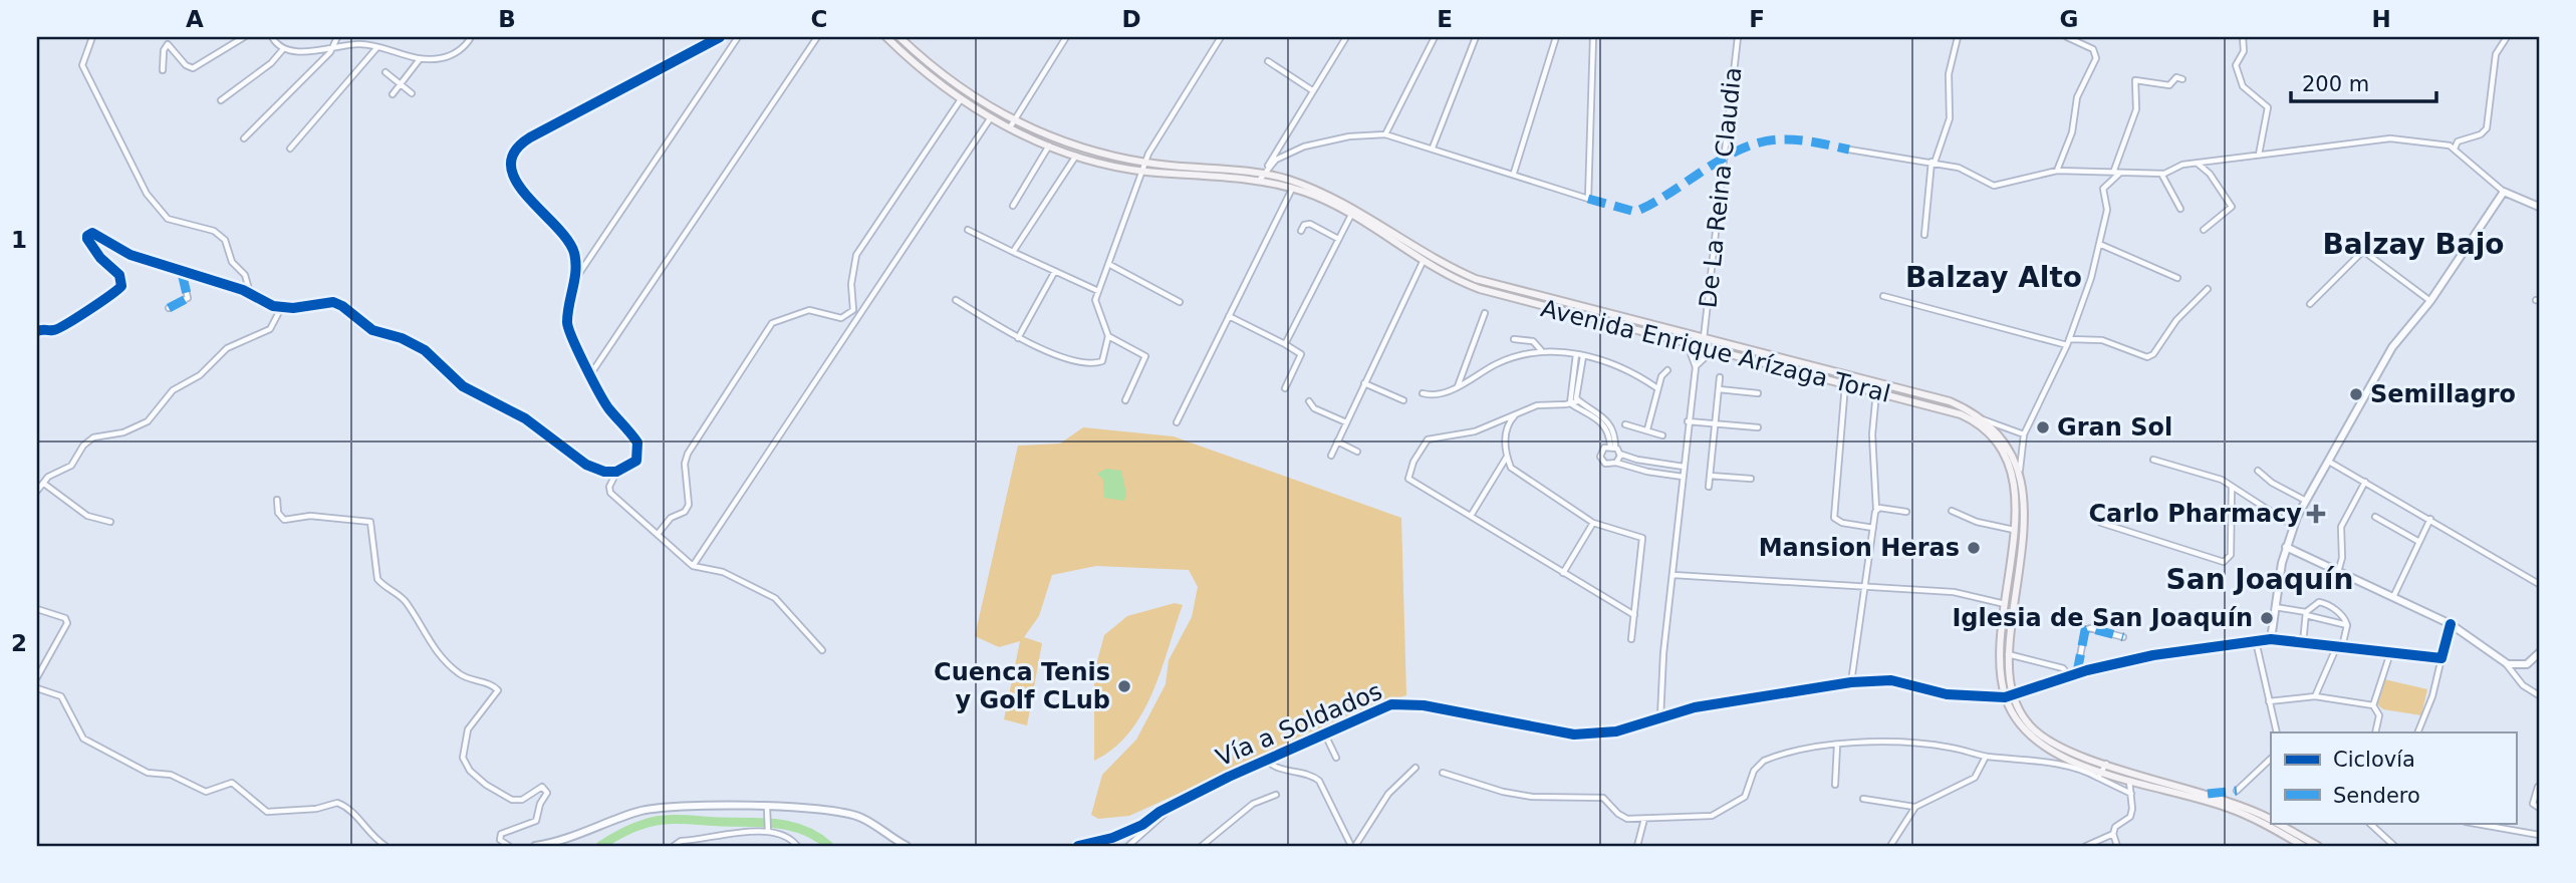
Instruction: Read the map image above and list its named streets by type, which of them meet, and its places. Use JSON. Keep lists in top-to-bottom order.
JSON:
{
  "streets": {
    "main road": ["Avenida Enrique Arízaga Toral"],
    "street": ["De La Reina Claudia", "Vía a Soldados"]
  },
  "crossings": [
    ["De La Reina Claudia", "Avenida Enrique Arízaga Toral"],
    ["Avenida Enrique Arízaga Toral", "Vía a Soldados"]
  ],
  "districts": ["Balzay Bajo", "Balzay Alto", "San Joaquín"],
  "places": {
    "other": [
      "Semillagro",
      "Gran Sol",
      "Mansion Heras",
      "Iglesia de San Joaquín",
      "Cuenca Tenis y Golf CLub"
    ],
    "health": ["Carlo Pharmacy"]
  },
  "legend": ["Ciclovía", "Sendero"],
  "scale_bar": "200 m",
  "grid": {
    "columns": [
      "A",
      "B",
      "C",
      "D",
      "E",
      "F",
      "G",
      "H"
    ],
    "rows": ["1", "2"]
  }
}
